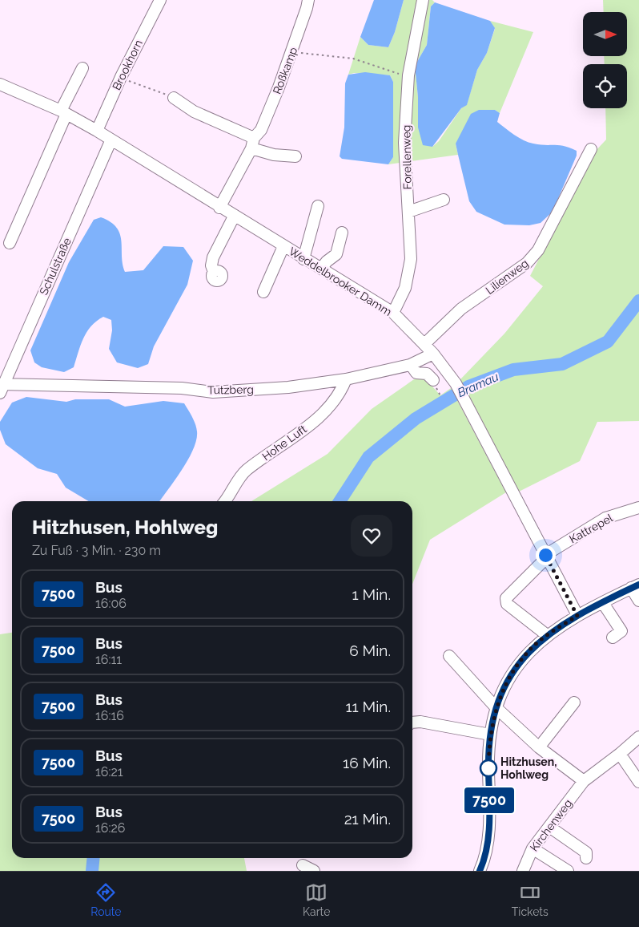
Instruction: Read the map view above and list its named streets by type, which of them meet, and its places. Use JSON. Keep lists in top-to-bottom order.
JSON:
{
  "streets": {
    "street": [
      "Brookhorn",
      "Roßkamp",
      "Forellenweg",
      "Schulstraße",
      "Lilienweg",
      "Weddelbrooker Damm",
      "Tutzberg",
      "Hohe Luft",
      "Kattrepel",
      "Kirchenweg"
    ]
  },
  "crossings": [
    ["Brookhorn", "Weddelbrooker Damm"],
    ["Roßkamp", "Weddelbrooker Damm"],
    ["Forellenweg", "Weddelbrooker Damm"],
    ["Schulstraße", "Weddelbrooker Damm"],
    ["Schulstraße", "Tutzberg"],
    ["Lilienweg", "Weddelbrooker Damm"],
    ["Weddelbrooker Damm", "Tutzberg"],
    ["Weddelbrooker Damm", "Kattrepel"],
    ["Tutzberg", "Hohe Luft"]
  ],
  "water": ["Bramau"],
  "places": ["Hitzhusen, Hohlweg"],
  "lines": ["bus line 7500"],
  "north": "right",
  "page": {
    "on_map": "7500",
    "heading": ["Hitzhusen, Hohlweg", "Zu Fuß · 3 Min. · 230 m"],
    "list": [
      {
        "mark": "7500",
        "name": "Bus",
        "note": "16:06",
        "value": "1 Min."
      },
      {
        "mark": "7500",
        "name": "Bus",
        "note": "16:11",
        "value": "6 Min."
      },
      {
        "mark": "7500",
        "name": "Bus",
        "note": "16:16",
        "value": "11 Min."
      },
      {
        "mark": "7500",
        "name": "Bus",
        "note": "16:21",
        "value": "16 Min."
      },
      {
        "mark": "7500",
        "name": "Bus",
        "note": "16:26",
        "value": "21 Min."
      }
    ],
    "tabs": ["Route", "Karte", "Tickets"]
  }
}
